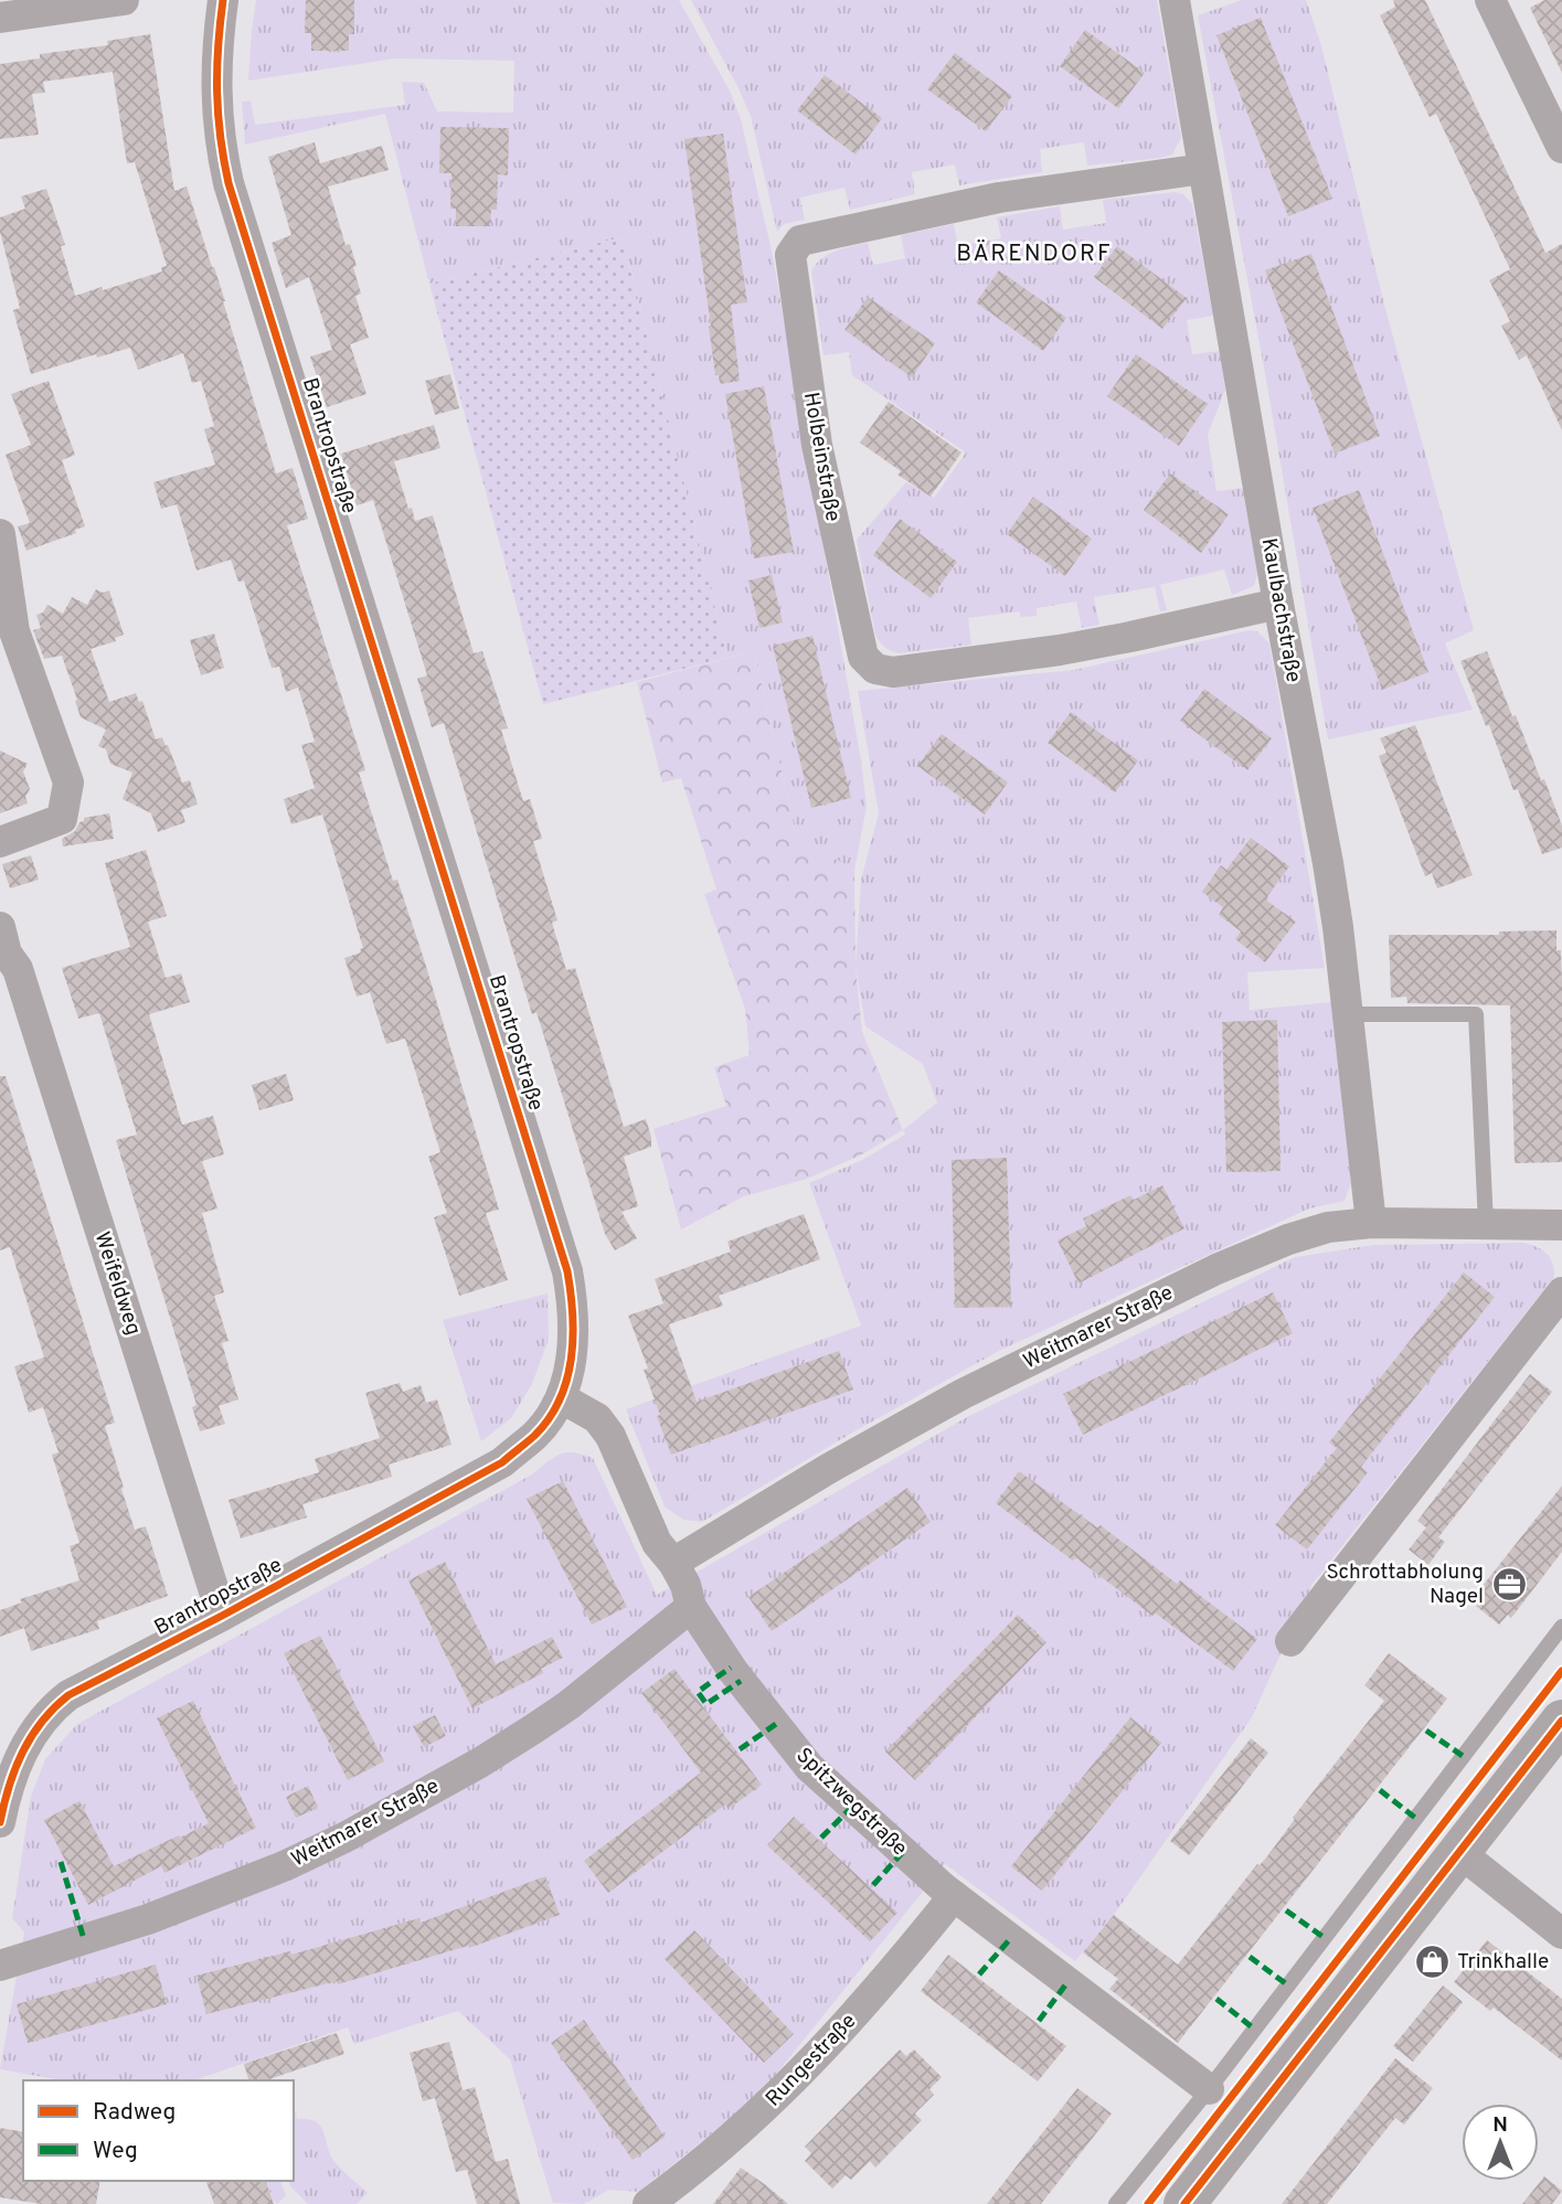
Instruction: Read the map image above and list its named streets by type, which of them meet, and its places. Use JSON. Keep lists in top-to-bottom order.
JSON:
{
  "streets": {
    "street": [
      "Brantropstraße",
      "Holbeinstraße",
      "Kaulbachstraße",
      "Weifeldweg",
      "Weitmarer Straße",
      "Spitzwegstraße",
      "Rungestraße"
    ]
  },
  "crossings": [
    ["Brantropstraße", "Weifeldweg"],
    ["Brantropstraße", "Spitzwegstraße"],
    ["Holbeinstraße", "Kaulbachstraße"],
    ["Kaulbachstraße", "Weitmarer Straße"],
    ["Weitmarer Straße", "Spitzwegstraße"],
    ["Spitzwegstraße", "Rungestraße"]
  ],
  "districts": ["BÄRENDORF"],
  "places": {
    "office": ["Schrottabholung Nagel"],
    "shop": ["Trinkhalle"]
  },
  "legend": ["Radweg", "Weg"],
  "north": "top"
}
